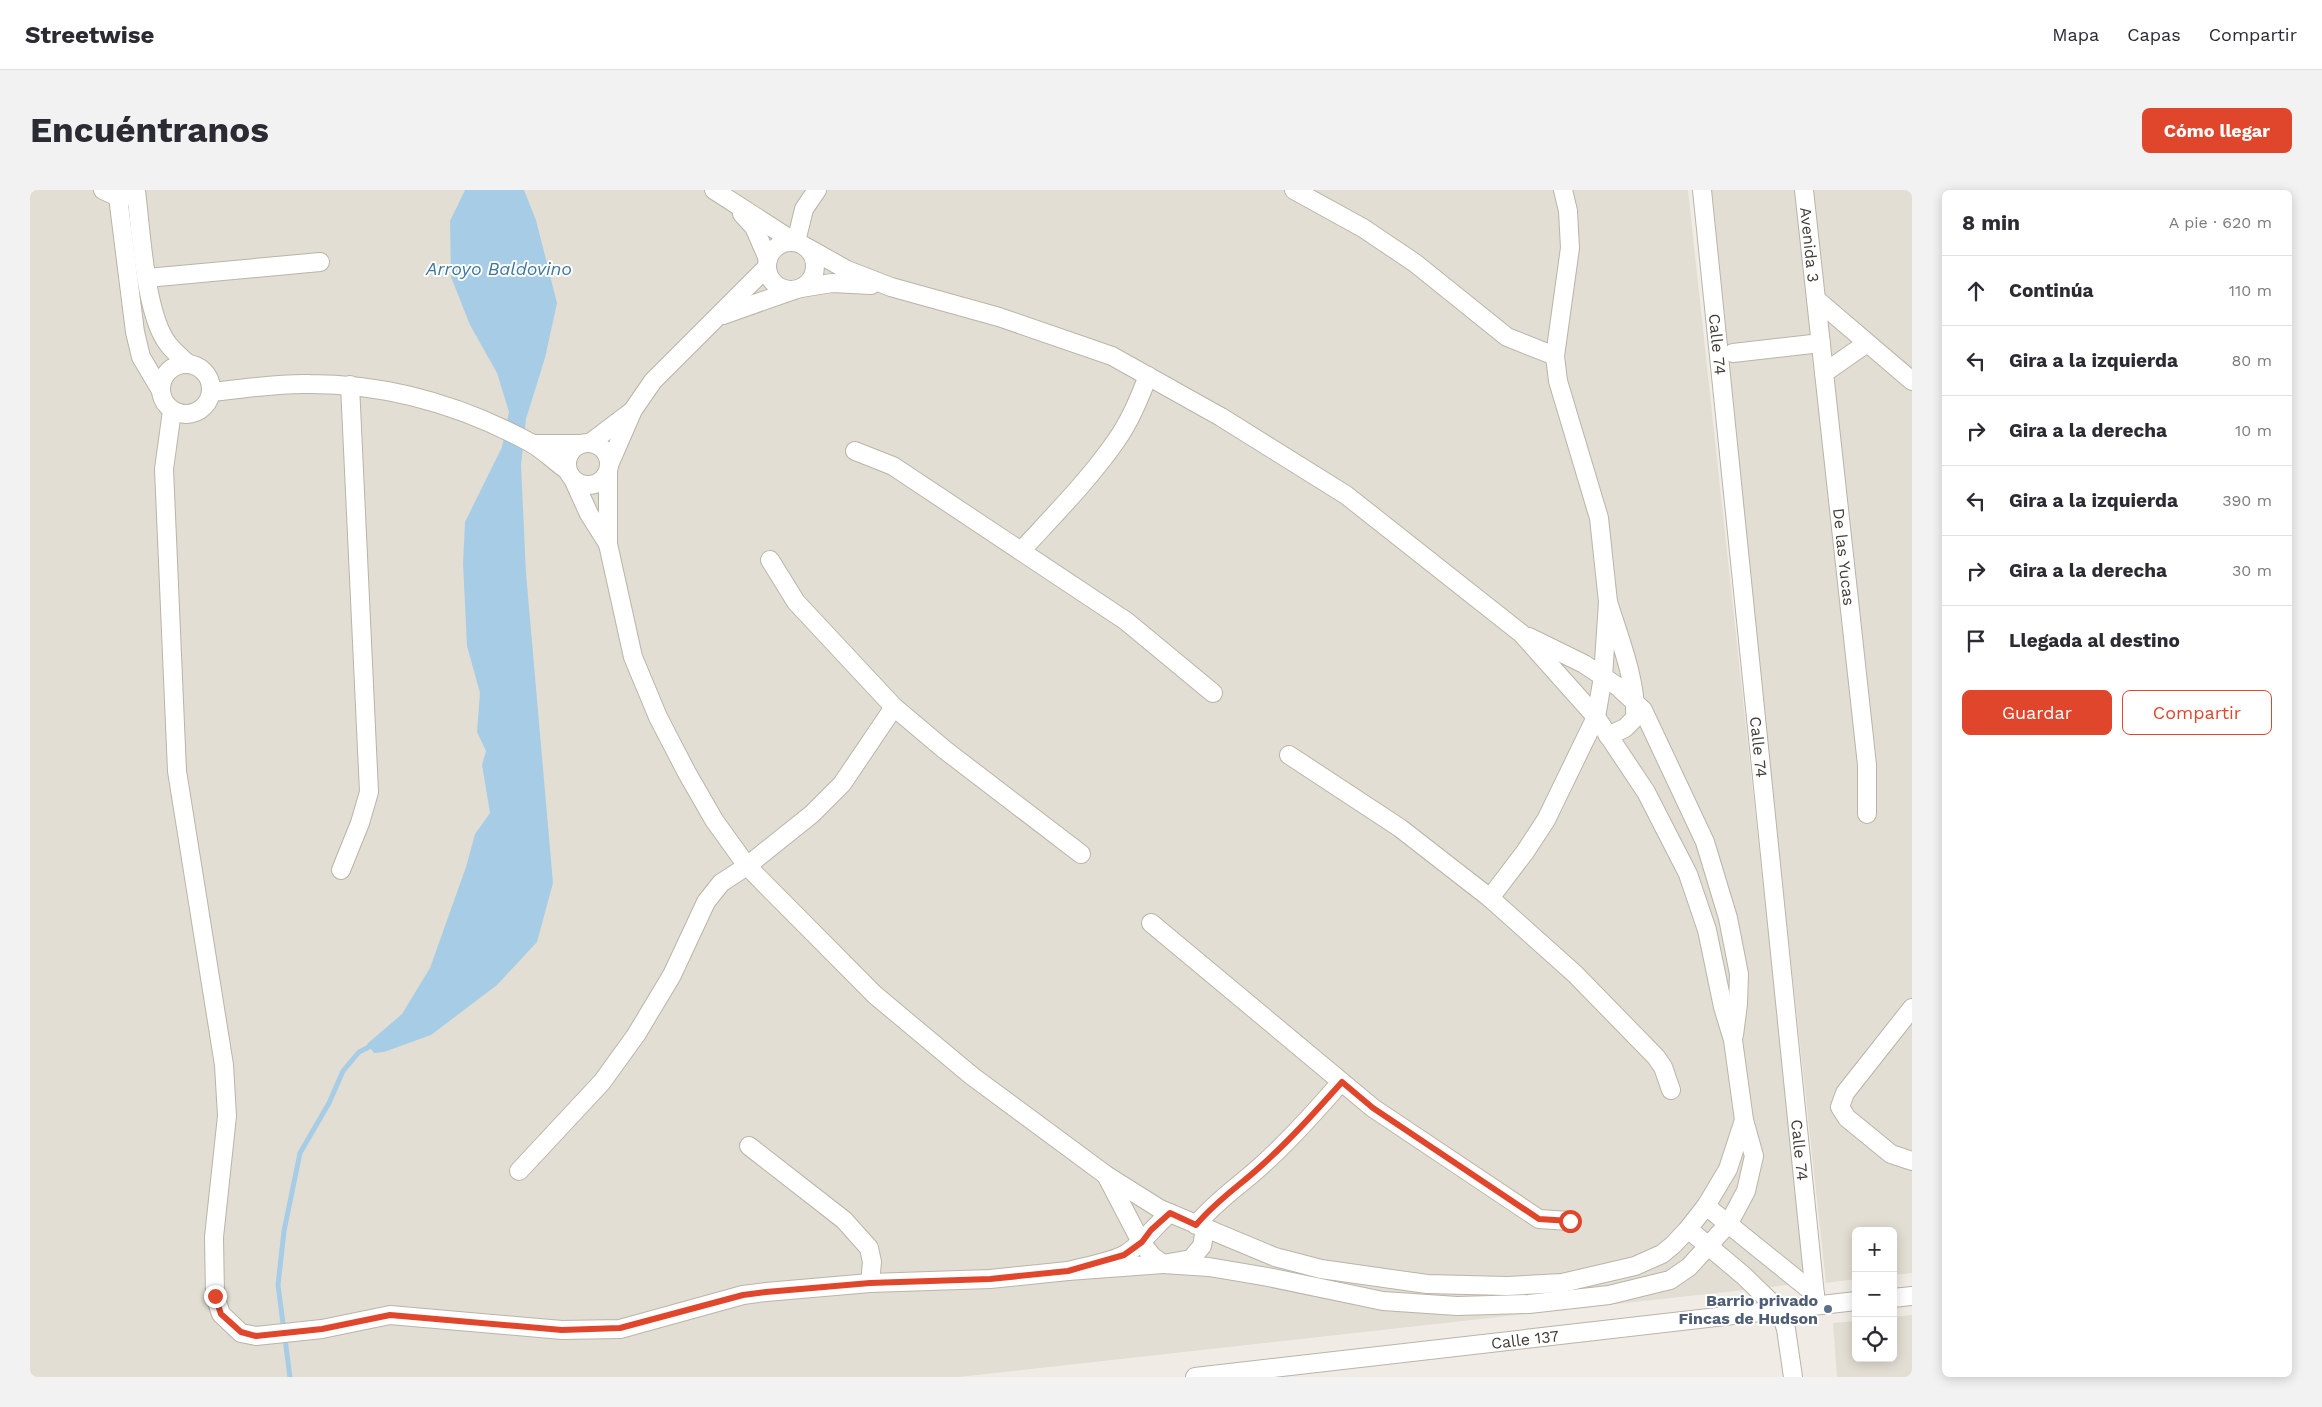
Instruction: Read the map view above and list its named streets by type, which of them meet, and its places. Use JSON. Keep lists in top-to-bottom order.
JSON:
{
  "streets": {
    "street": [
      "Avenida 3",
      "Calle 74",
      "De las Yucas",
      "Calle 137"
    ]
  },
  "crossings": [
    ["Avenida 3", "De las Yucas"],
    ["Calle 74", "Calle 137"]
  ],
  "water": ["Arroyo Baldovino"],
  "places": ["Barrio privado Fincas de Hudson"],
  "page": {
    "header": "Streetwise",
    "nav": ["Mapa", "Capas", "Compartir"],
    "buttons": [
      "Cómo llegar",
      ["Guardar", "Compartir"]
    ],
    "title": "Encuéntranos",
    "heading": ["8 min", "A pie · 620 m"],
    "list": [
      ["Continúa", "110 m"],
      ["Gira a la izquierda", "80 m"],
      ["Gira a la derecha", "10 m"],
      ["Gira a la izquierda", "390 m"],
      ["Gira a la derecha", "30 m"],
      "Llegada al destino"
    ],
    "map_buttons": ["+", "−"]
  }
}
